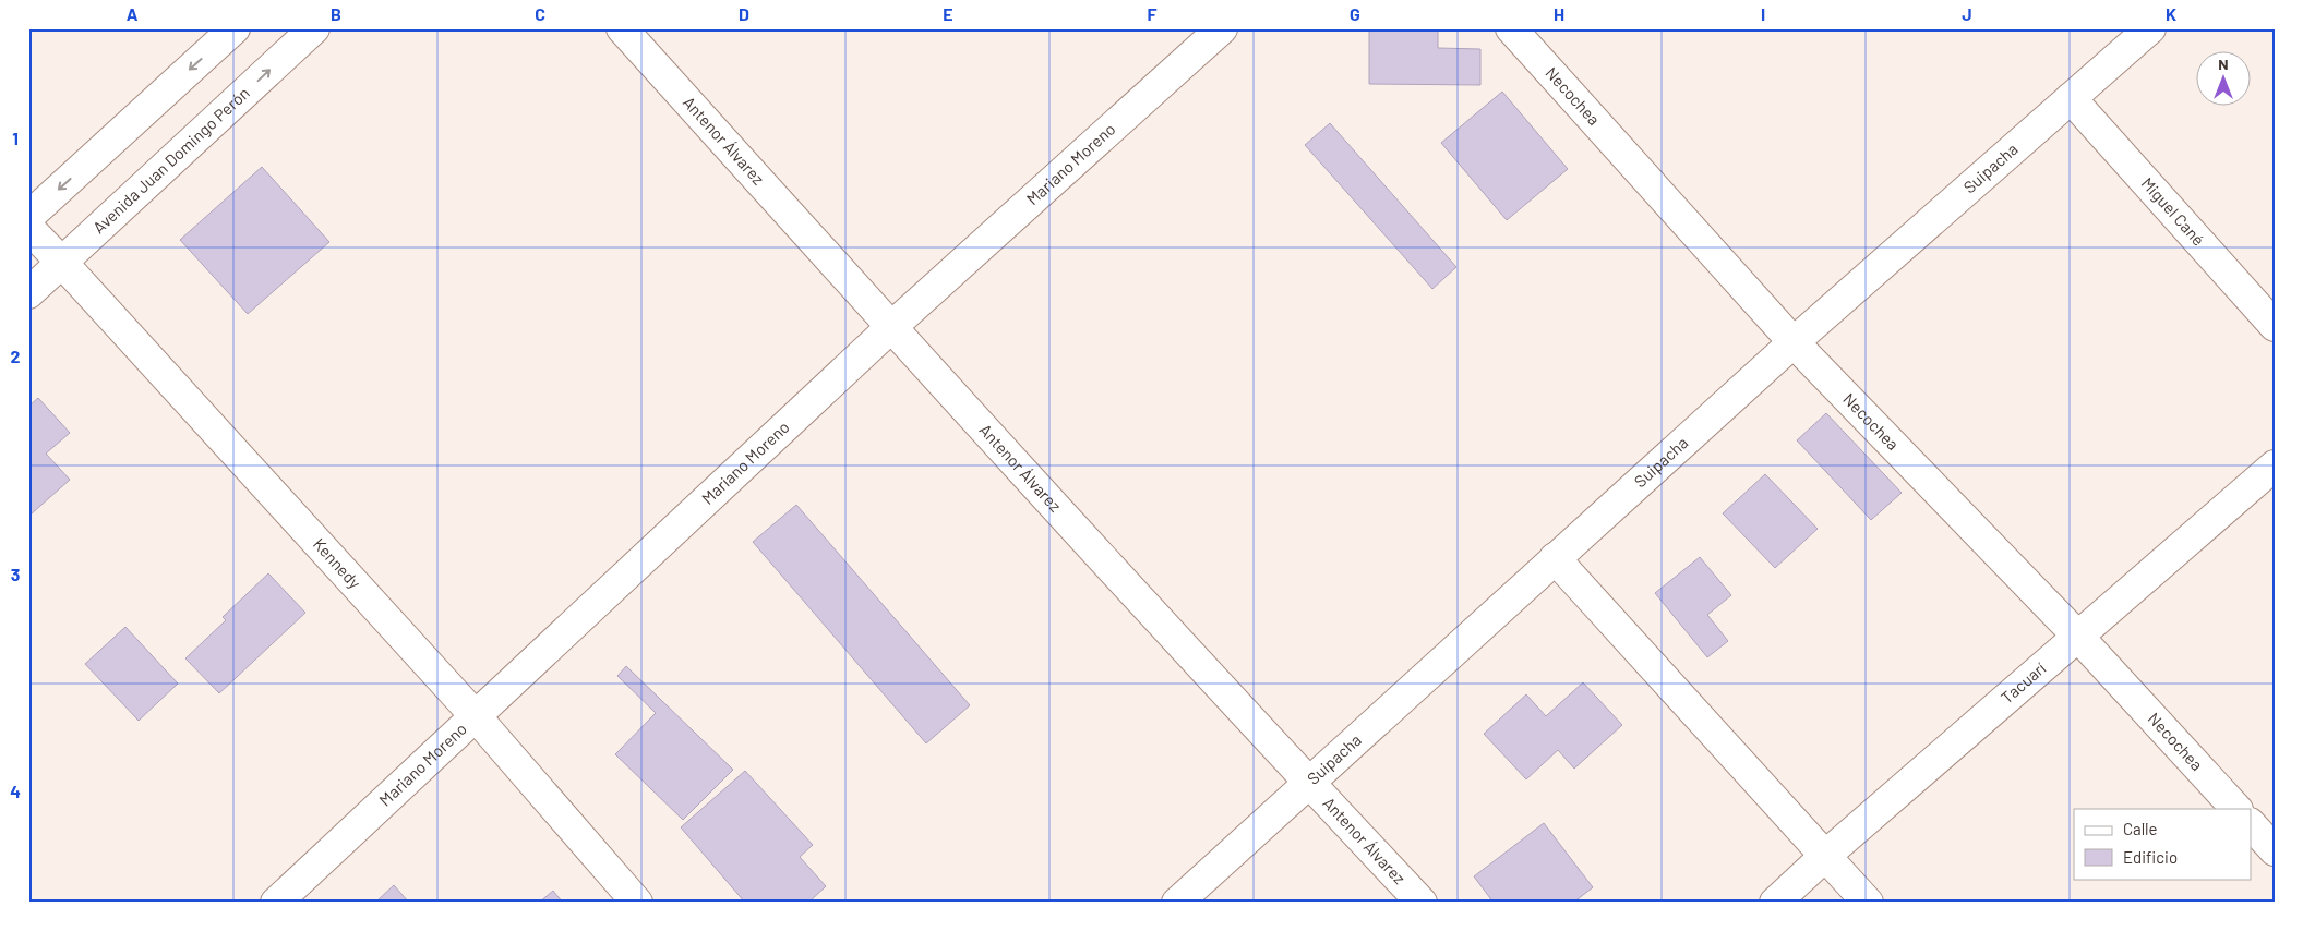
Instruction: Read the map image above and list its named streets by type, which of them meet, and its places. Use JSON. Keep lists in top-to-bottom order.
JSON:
{
  "streets": {
    "street": [
      "Necochea",
      "Antenor Álvarez",
      "Avenida Juan Domingo Perón",
      "Mariano Moreno",
      "Suipacha",
      "Miguel Cané",
      "Kennedy",
      "Tacuarí"
    ]
  },
  "crossings": [
    ["Necochea", "Suipacha"],
    ["Necochea", "Tacuarí"],
    ["Antenor Álvarez", "Mariano Moreno"],
    ["Antenor Álvarez", "Suipacha"],
    ["Avenida Juan Domingo Perón", "Kennedy"],
    ["Mariano Moreno", "Kennedy"],
    ["Suipacha", "Miguel Cané"]
  ],
  "legend": ["Calle", "Edificio"],
  "north": "top",
  "grid": {
    "columns": [
      "A",
      "B",
      "C",
      "D",
      "E",
      "F",
      "G",
      "H",
      "I",
      "J",
      "K"
    ],
    "rows": [
      "1",
      "2",
      "3",
      "4"
    ]
  }
}
